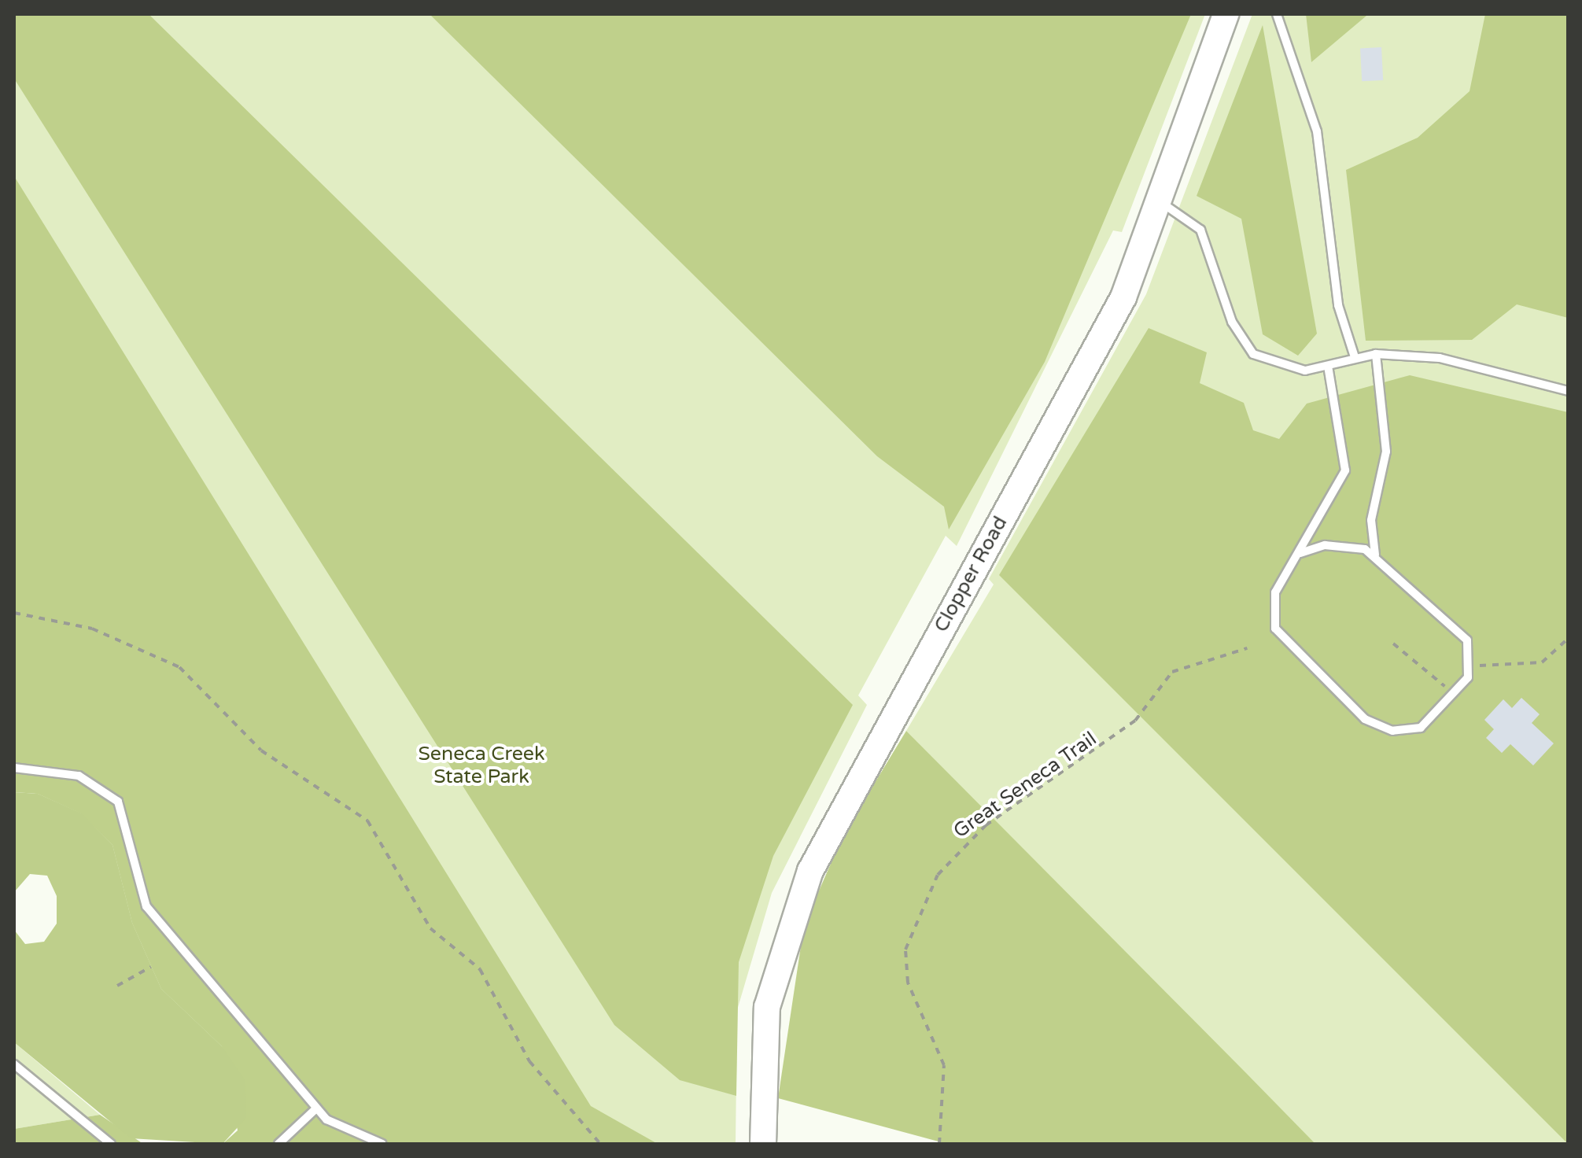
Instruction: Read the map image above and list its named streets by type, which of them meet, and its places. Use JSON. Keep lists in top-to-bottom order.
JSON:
{
  "streets": {
    "main road": ["Clopper Road"],
    "path": ["Great Seneca Trail"]
  },
  "parks": ["Seneca Creek State Park"]
}
